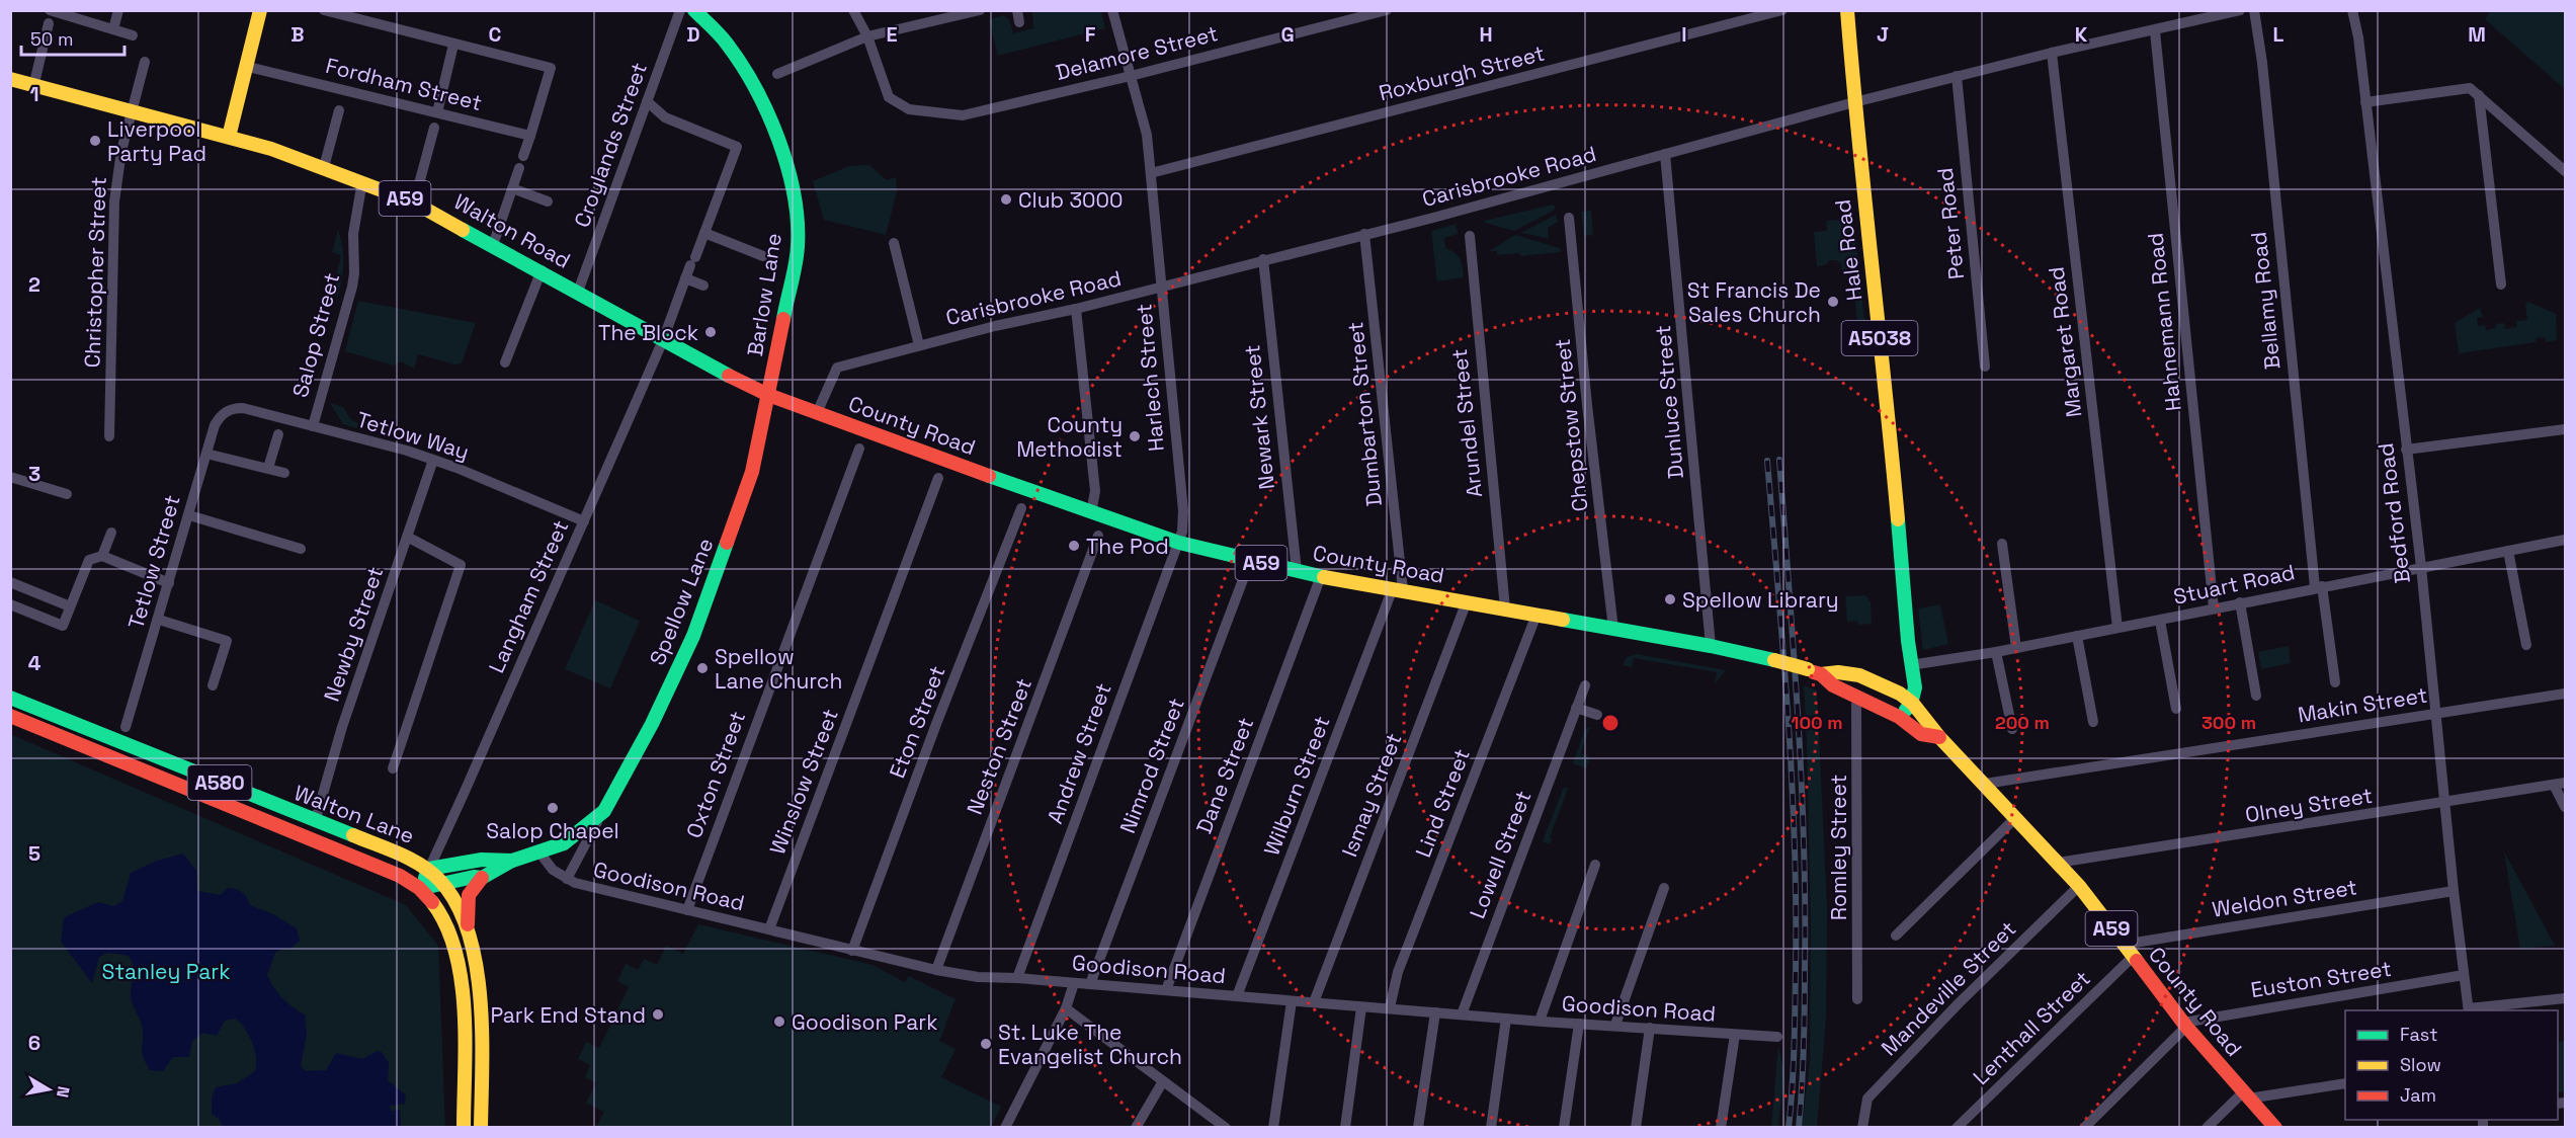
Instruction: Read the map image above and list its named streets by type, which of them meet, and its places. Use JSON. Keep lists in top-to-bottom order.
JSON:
{
  "streets": {
    "main road": [
      "A59",
      "Walton Road",
      "Hale Road",
      "Barlow Lane",
      "A5038",
      "County Road",
      "Spellow Lane",
      "A580",
      "Walton Lane"
    ],
    "street": [
      "Delamore Street",
      "Roxburgh Street",
      "Fordham Street",
      "Croylands Street",
      "Carisbrooke Road",
      "Peter Road",
      "Christopher Street",
      "Bellamy Road",
      "Hahnemann Road",
      "Salop Street",
      "Margaret Road",
      "Harlech Street",
      "Dunluce Street",
      "Dumbarton Street",
      "Newark Street",
      "Arundel Street",
      "Chepstow Street",
      "Tetlow Way",
      "Bedford Road",
      "Tetlow Street",
      "Stuart Road",
      "Langham Street",
      "Newby Street",
      "Makin Street",
      "Eton Street",
      "Neston Street",
      "Andrew Street",
      "Nimrod Street",
      "Oxton Street",
      "Dane Street",
      "Winslow Street",
      "Wilburn Street",
      "Ismay Street",
      "Lind Street",
      "Olney Street",
      "Romley Street",
      "Lowell Street",
      "Goodison Road",
      "Weldon Street",
      "Euston Street",
      "Mandeville Street",
      "Lenthall Street"
    ]
  },
  "crossings": [
    ["Delamore Street", "Harlech Street"],
    ["Roxburgh Street", "Harlech Street"],
    ["Croylands Street", "Walton Road"],
    ["Croylands Street", "Langham Street"],
    ["Carisbrooke Road", "Peter Road"],
    ["Carisbrooke Road", "Hale Road"],
    ["Carisbrooke Road", "Hahnemann Road"],
    ["Carisbrooke Road", "Margaret Road"],
    ["Carisbrooke Road", "Harlech Street"],
    ["Carisbrooke Road", "Dunluce Street"],
    ["Carisbrooke Road", "Dumbarton Street"],
    ["Carisbrooke Road", "Newark Street"],
    ["Carisbrooke Road", "County Road"],
    ["Walton Road", "Christopher Street"],
    ["Walton Road", "Barlow Lane"],
    ["Walton Road", "Salop Street"],
    ["Walton Road", "County Road"],
    ["Walton Road", "Langham Street"],
    ["Walton Road", "Spellow Lane"],
    ["Hale Road", "County Road"],
    ["Hale Road", "Stuart Road"],
    ["Barlow Lane", "County Road"],
    ["Barlow Lane", "Spellow Lane"],
    ["Bellamy Road", "Stuart Road"],
    ["Hahnemann Road", "Stuart Road"],
    ["Salop Street", "Tetlow Way"],
    ["Margaret Road", "Stuart Road"],
    ["Harlech Street", "County Road"],
    ["Harlech Street", "Andrew Street"],
    ["Dunluce Street", "County Road"],
    ["Dumbarton Street", "County Road"],
    ["Dumbarton Street", "Wilburn Street"],
    ["Newark Street", "County Road"],
    ["Arundel Street", "County Road"],
    ["County Road", "Chepstow Street"],
    ["County Road", "Spellow Lane"],
    ["County Road", "Makin Street"],
    ["County Road", "Andrew Street"],
    ["County Road", "Nimrod Street"],
    ["County Road", "Dane Street"],
    ["County Road", "Wilburn Street"],
    ["County Road", "Ismay Street"],
    ["County Road", "Lind Street"],
    ["County Road", "Olney Street"],
    ["County Road", "Romley Street"],
    ["County Road", "Weldon Street"],
    ["County Road", "Euston Street"],
    ["County Road", "Mandeville Street"],
    ["County Road", "Lenthall Street"],
    ["Tetlow Way", "Tetlow Street"],
    ["Tetlow Way", "Langham Street"],
    ["Tetlow Way", "Newby Street"],
    ["Bedford Road", "Stuart Road"],
    ["Bedford Road", "Makin Street"],
    ["Bedford Road", "Olney Street"],
    ["Bedford Road", "Weldon Street"],
    ["Bedford Road", "Euston Street"],
    ["Langham Street", "Spellow Lane"],
    ["Langham Street", "Walton Lane"],
    ["Spellow Lane", "Walton Lane"],
    ["Spellow Lane", "Goodison Road"],
    ["Newby Street", "Walton Lane"],
    ["Eton Street", "Goodison Road"],
    ["Neston Street", "Goodison Road"],
    ["Andrew Street", "Goodison Road"],
    ["Nimrod Street", "Goodison Road"],
    ["Oxton Street", "Goodison Road"],
    ["Dane Street", "Goodison Road"],
    ["Winslow Street", "Goodison Road"],
    ["Wilburn Street", "Goodison Road"],
    ["Ismay Street", "Goodison Road"],
    ["Lind Street", "Goodison Road"],
    ["Lowell Street", "Goodison Road"]
  ],
  "parks": ["Stanley Park"],
  "places": [
    "Liverpool Party Pad",
    "Club 3000",
    "St Francis De Sales Church",
    "The Block",
    "County Methodist",
    "The Pod",
    "Spellow Library",
    "Spellow Lane Church",
    "Salop Chapel",
    "Park End Stand",
    "Goodison Park",
    "St. Luke The Evangelist Church"
  ],
  "legend": ["Fast", "Slow", "Jam"],
  "scale_bar": "50 m",
  "north": "right",
  "grid": {
    "columns": [
      "B",
      "C",
      "D",
      "E",
      "F",
      "G",
      "H",
      "I",
      "J",
      "K",
      "L",
      "M"
    ],
    "rows": [
      "1",
      "2",
      "3",
      "4",
      "5",
      "6"
    ]
  },
  "rings": ["100 m", "200 m", "300 m"]
}
